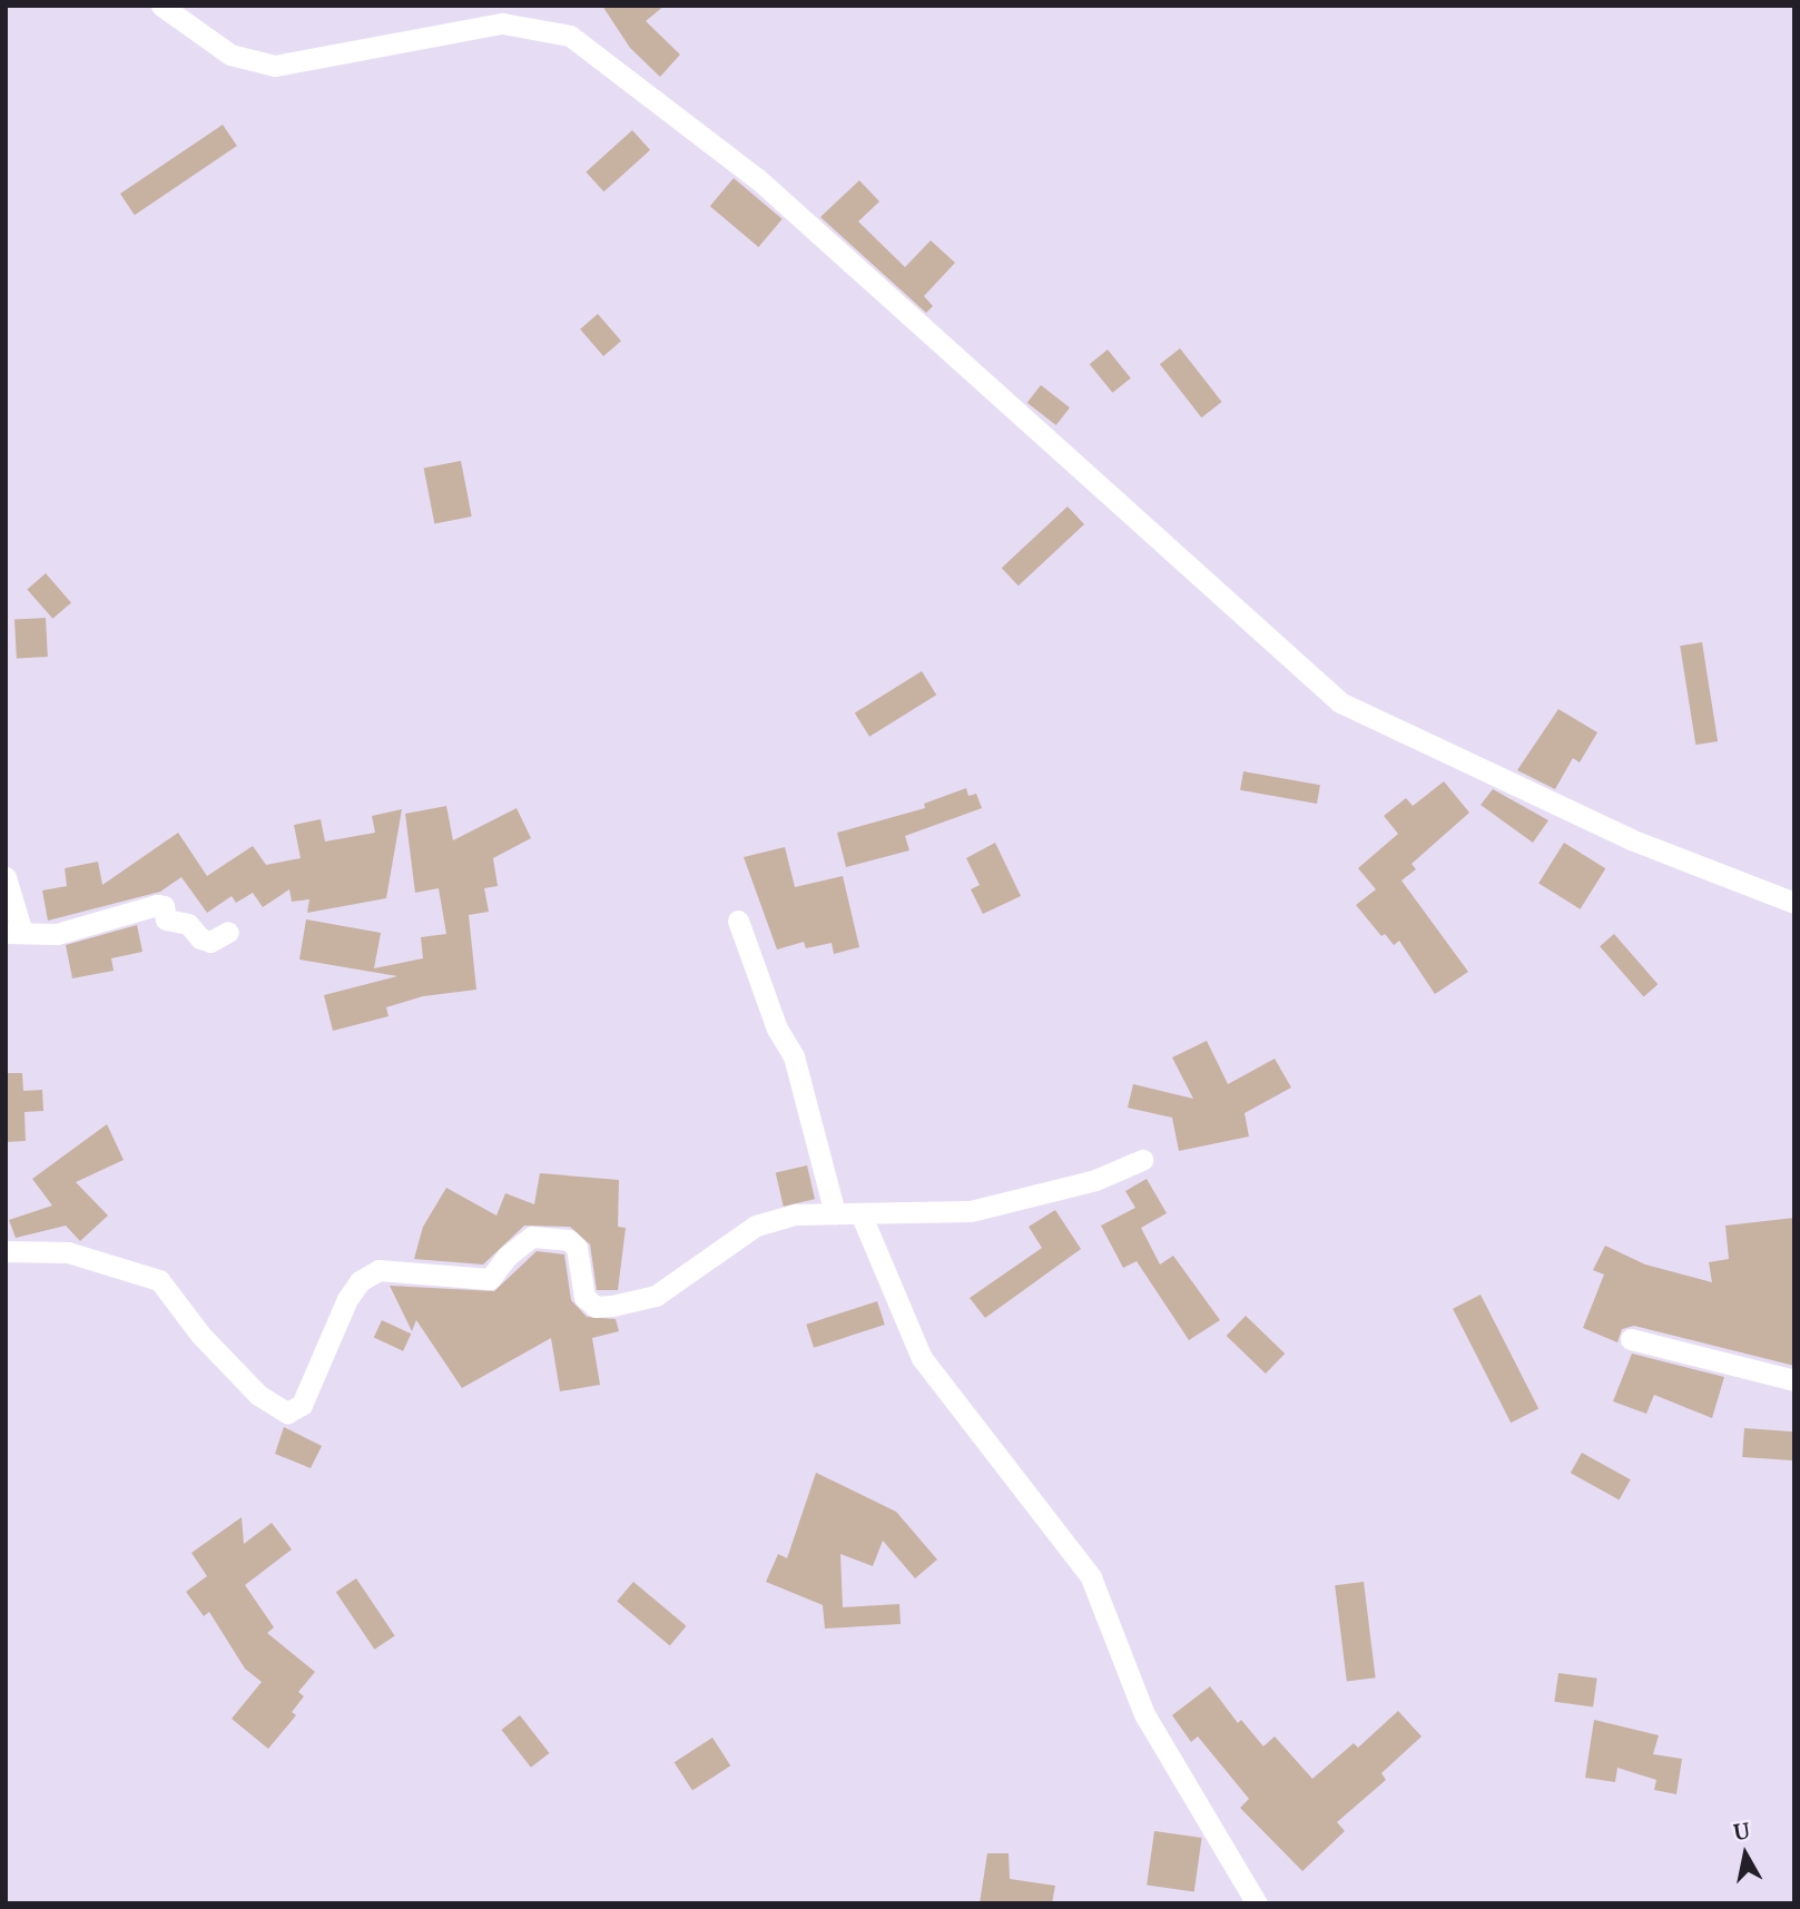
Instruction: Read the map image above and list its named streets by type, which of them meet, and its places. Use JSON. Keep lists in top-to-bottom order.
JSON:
{
  "north": "top"
}
